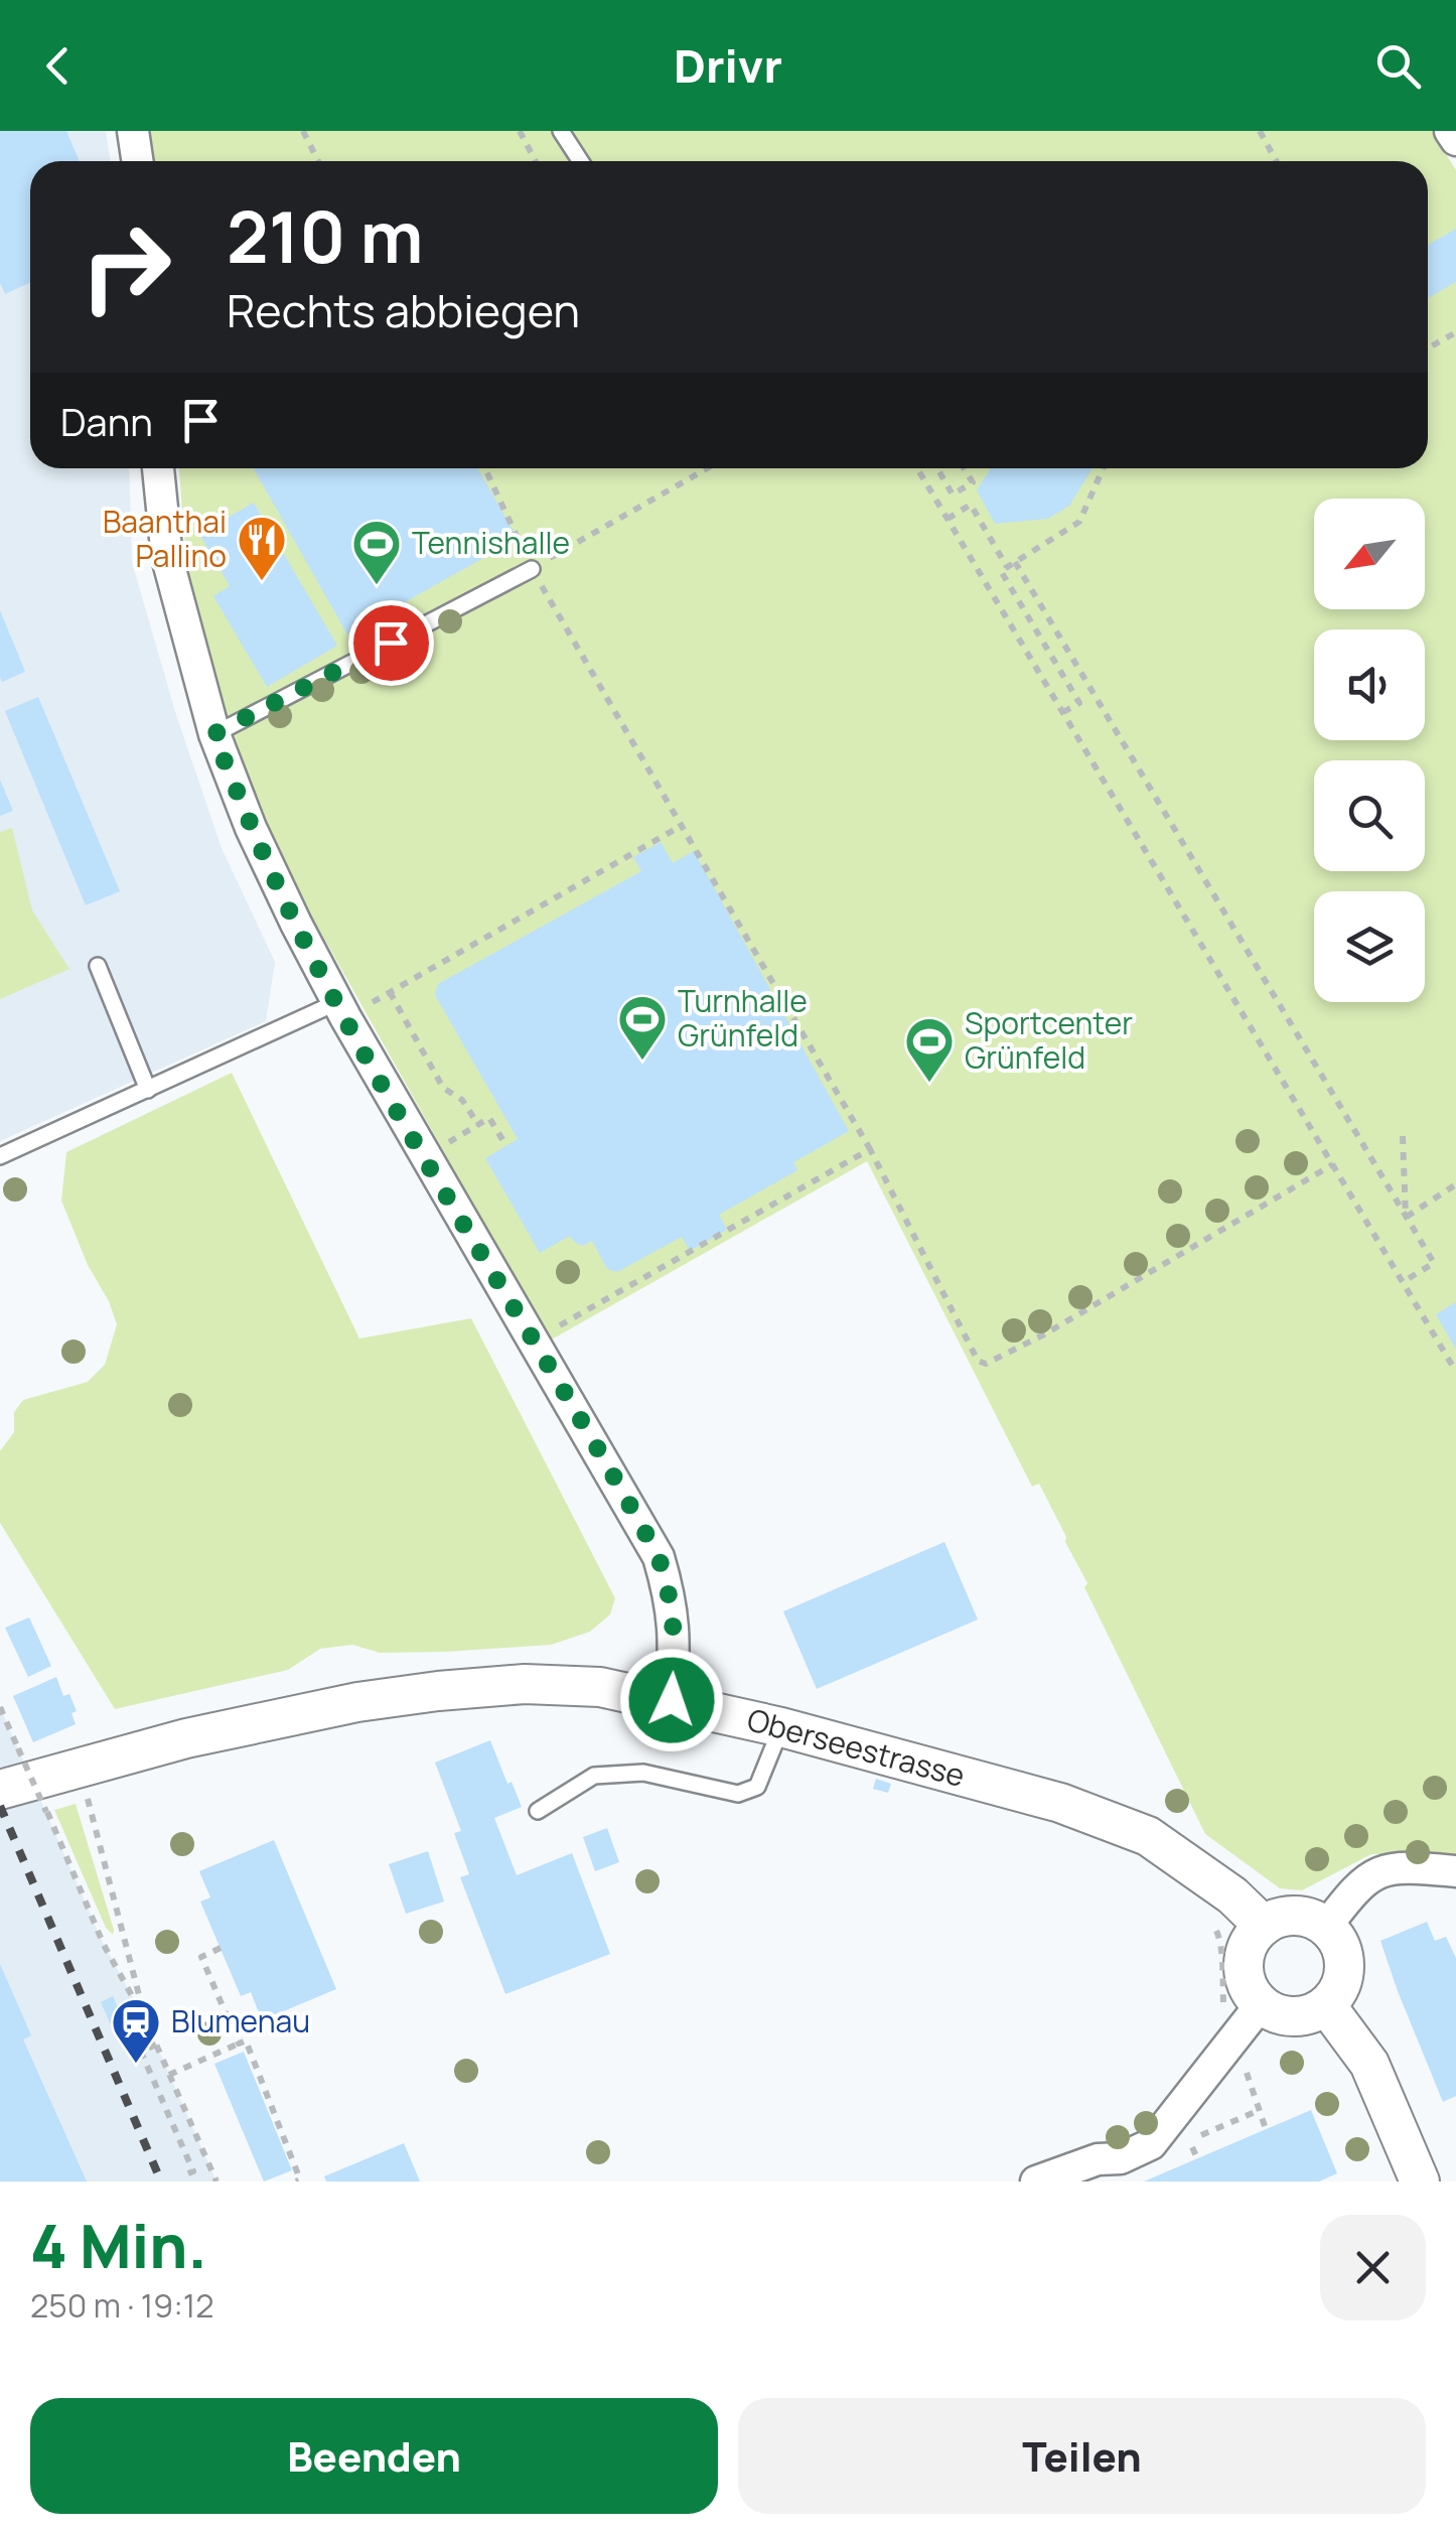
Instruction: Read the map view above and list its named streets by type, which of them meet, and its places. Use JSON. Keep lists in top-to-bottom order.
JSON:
{
  "streets": {
    "street": ["Oberseestrasse"]
  },
  "places": {
    "restaurant": ["Baanthai Pallino"],
    "sports": ["Tennishalle", "Turnhalle Grünfeld", "Sportcenter Grünfeld"],
    "station": ["Blumenau"]
  },
  "north": "bottom left",
  "page": {
    "header": "Drivr",
    "turn": ["210 m", "Rechts abbiegen"],
    "then": "Dann",
    "heading": ["4 Min.", "250 m · 19:12"],
    "buttons": ["Beenden", "Teilen"]
  }
}
